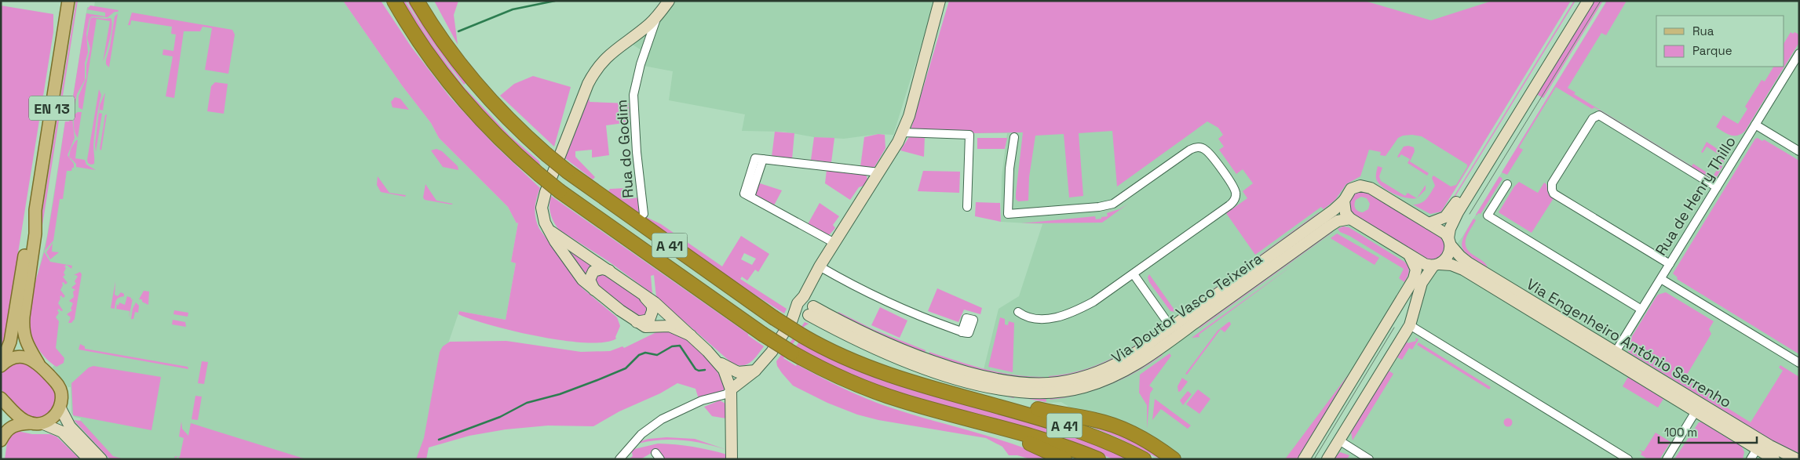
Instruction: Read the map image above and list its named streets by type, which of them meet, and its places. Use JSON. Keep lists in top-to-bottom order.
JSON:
{
  "streets": {
    "highway": ["A 41"],
    "main road": ["EN 13", "Via Doutor Vasco Teixeira", "Via Engenheiro António Serrenho"],
    "street": ["Rua do Godim", "Rua de Henry Thillo"]
  },
  "crossings": [
    ["Rua de Henry Thillo", "Via Engenheiro António Serrenho"],
    ["Via Doutor Vasco Teixeira", "Via Engenheiro António Serrenho"]
  ],
  "legend": ["Rua", "Parque"],
  "scale_bar": "100 m"
}
